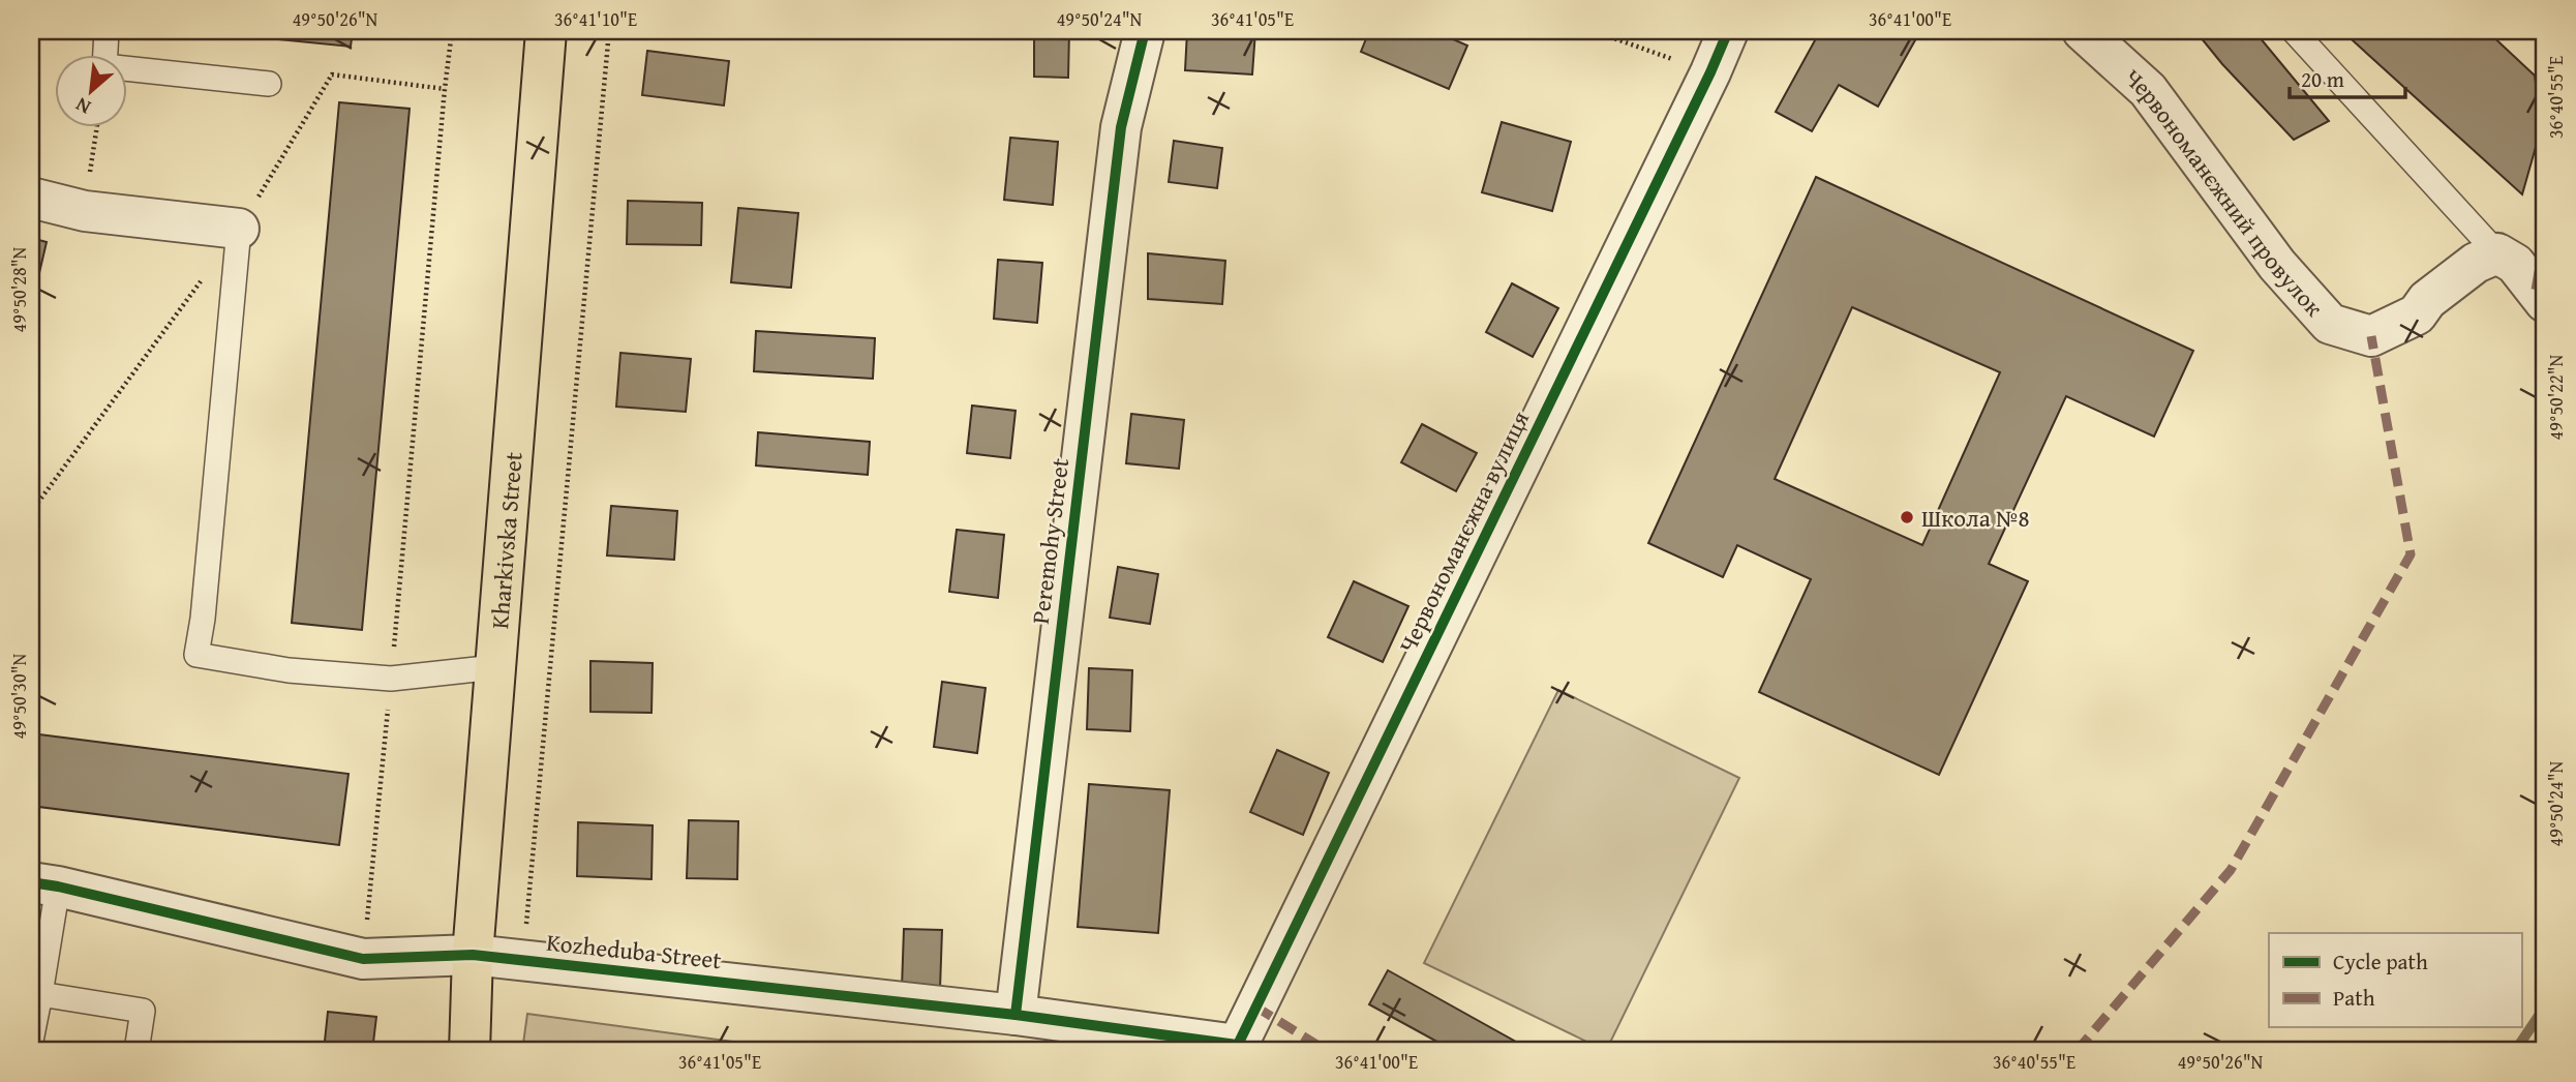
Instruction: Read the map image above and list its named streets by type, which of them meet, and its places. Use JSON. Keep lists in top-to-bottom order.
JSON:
{
  "streets": {
    "main road": ["Kharkivska Street"],
    "street": [
      "Червономанєжний провулок",
      "Червономанєжна вулиця",
      "Peremohy Street",
      "Kozheduba Street"
    ]
  },
  "crossings": [
    ["Червономанєжна вулиця", "Kozheduba Street"],
    ["Kharkivska Street", "Kozheduba Street"],
    ["Peremohy Street", "Kozheduba Street"]
  ],
  "places": ["Школа №8"],
  "legend": ["Cycle path", "Path"],
  "scale_bar": "20 m",
  "north": "bottom left",
  "coordinates": [
    "49°50'26\"N",
    "36°41'10\"E",
    "49°50'24\"N",
    "36°41'05\"E",
    "36°41'00\"E",
    "36°40'55\"E",
    "49°50'28\"N",
    "49°50'22\"N",
    "49°50'30\"N"
  ]
}
